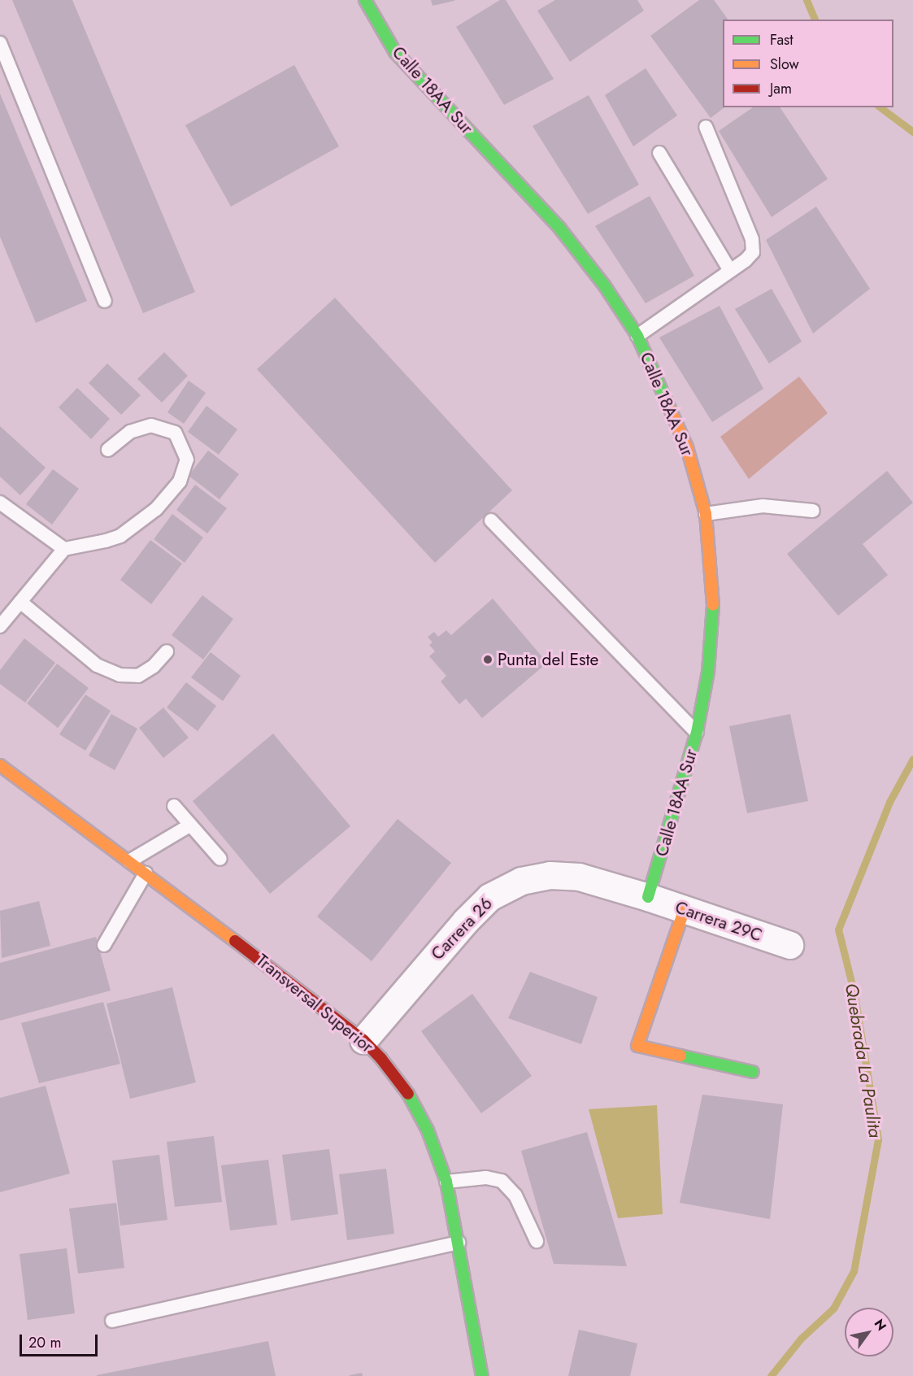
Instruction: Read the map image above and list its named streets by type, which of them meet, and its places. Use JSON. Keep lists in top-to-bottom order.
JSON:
{
  "streets": {
    "street": [
      "Calle 18AA Sur",
      "Carrera 29C",
      "Carrera 26",
      "Transversal Superior"
    ]
  },
  "crossings": [
    ["Calle 18AA Sur", "Carrera 29C"],
    ["Calle 18AA Sur", "Carrera 26"],
    ["Carrera 29C", "Carrera 26"],
    ["Carrera 26", "Transversal Superior"]
  ],
  "water": ["Quebrada La Paulita"],
  "places": ["Punta del Este"],
  "legend": ["Fast", "Slow", "Jam"],
  "scale_bar": "20 m",
  "north": "top right"
}
